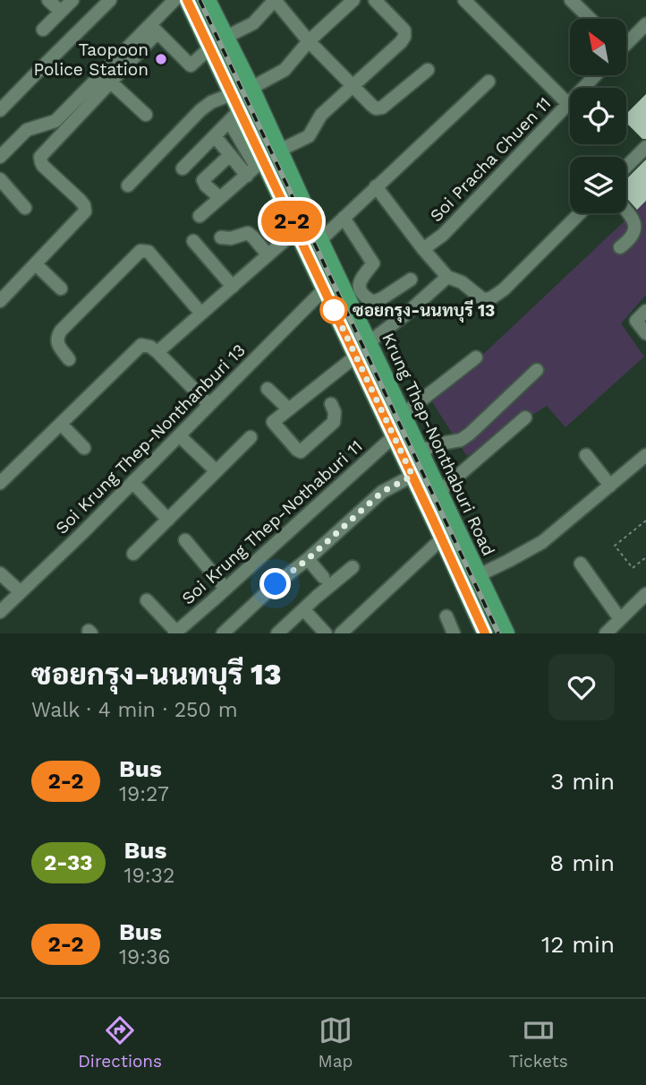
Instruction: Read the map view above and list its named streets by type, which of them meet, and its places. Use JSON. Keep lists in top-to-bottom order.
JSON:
{
  "streets": {
    "main road": ["Krung Thep-Nonthaburi Road"],
    "street": ["Soi Pracha Chuen 11", "Soi Krung Thep-Nonthanburi 13", "Soi Krung Thep-Nothaburi 11"]
  },
  "places": ["Taopoon Police Station", "ซอยกรุง-นนทบุรี 13"],
  "lines": ["bus line 2-2"],
  "north": "top left",
  "page": {
    "on_map": "2-2",
    "heading": ["ซอยกรุง-นนทบุรี 13", "Walk · 4 min · 250 m"],
    "list": [
      {
        "mark": "2-2",
        "name": "Bus",
        "note": "19:27",
        "value": "3 min"
      },
      {
        "mark": "2-33",
        "name": "Bus",
        "note": "19:32",
        "value": "8 min"
      },
      {
        "mark": "2-2",
        "name": "Bus",
        "note": "19:36",
        "value": "12 min"
      }
    ],
    "tabs": ["Directions", "Map", "Tickets"]
  }
}
